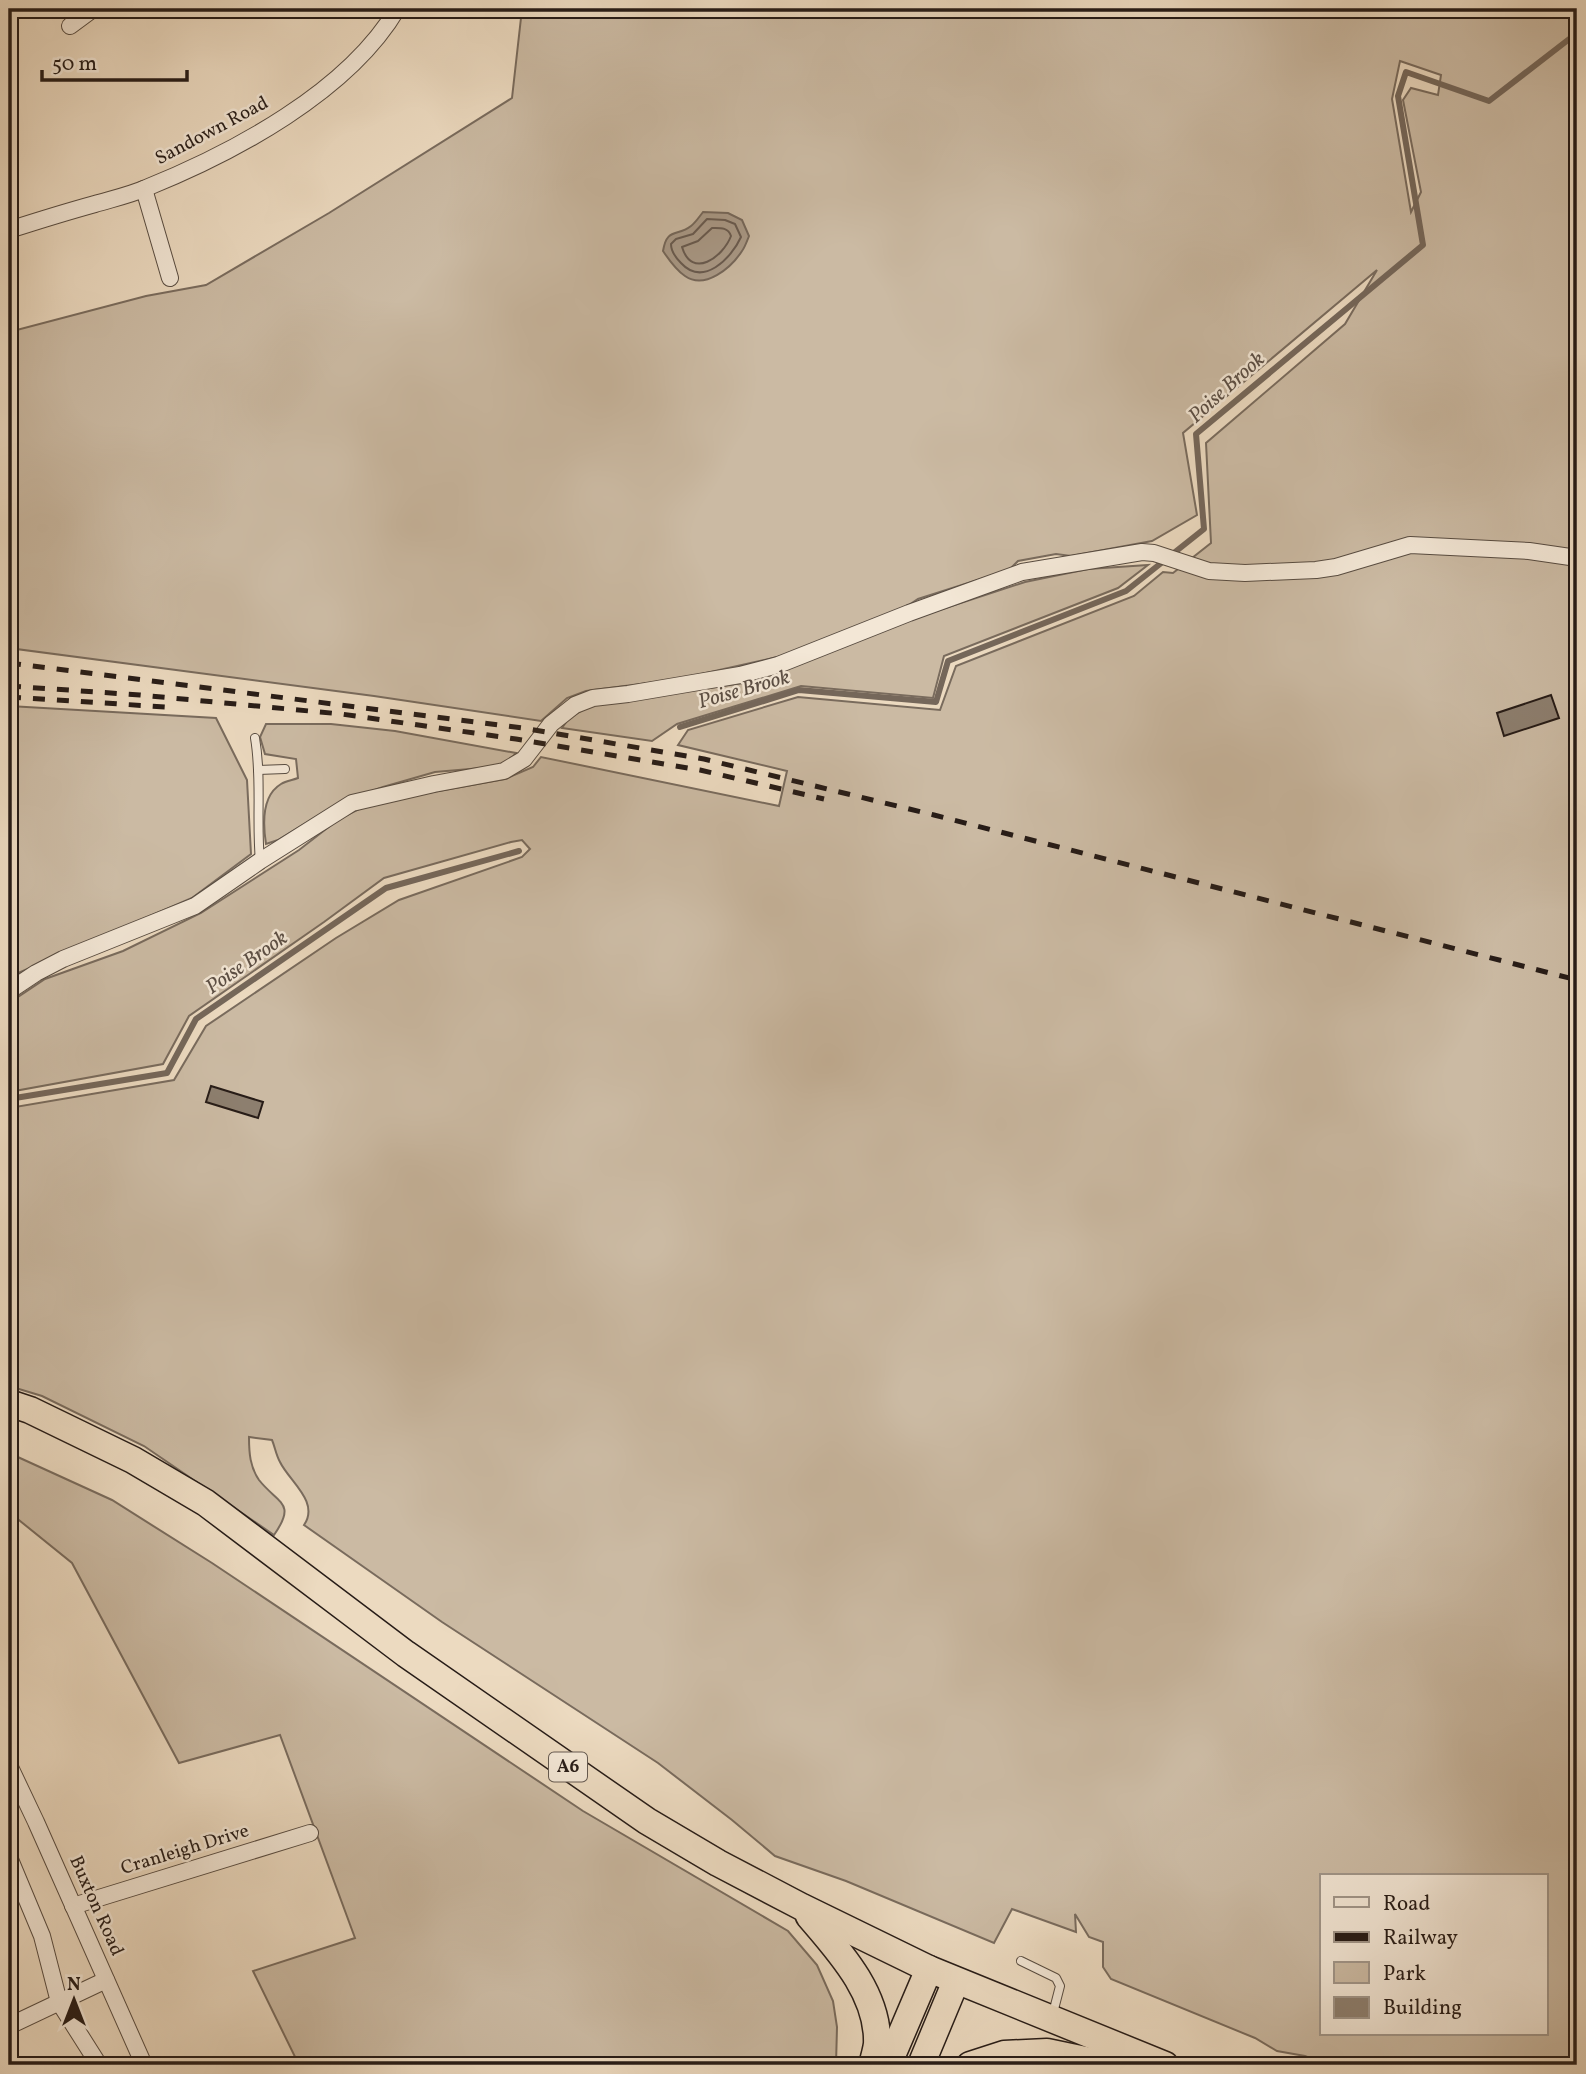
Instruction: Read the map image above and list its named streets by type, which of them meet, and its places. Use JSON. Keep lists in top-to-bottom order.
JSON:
{
  "streets": {
    "highway": ["A6"],
    "street": ["Sandown Road", "Cranleigh Drive", "Buxton Road"]
  },
  "crossings": [
    ["Cranleigh Drive", "Buxton Road"]
  ],
  "water": ["Poise Brook"],
  "legend": [
    "Road",
    "Railway",
    "Park",
    "Building"
  ],
  "scale_bar": "50 m",
  "north": "top"
}
